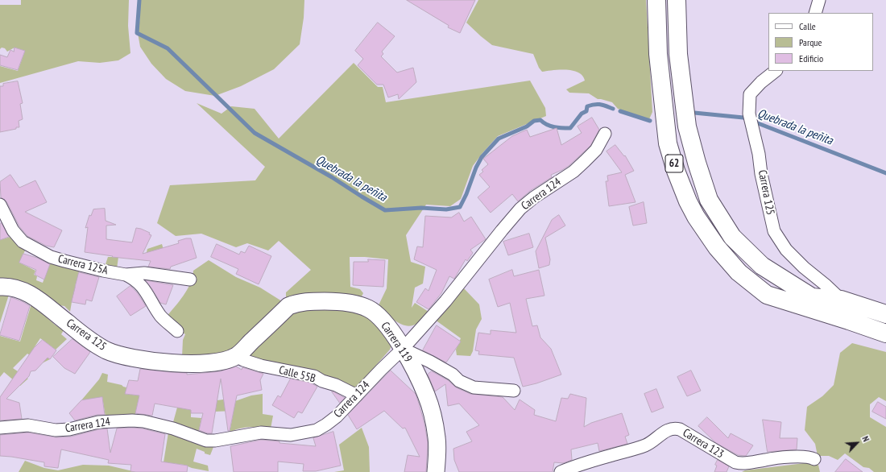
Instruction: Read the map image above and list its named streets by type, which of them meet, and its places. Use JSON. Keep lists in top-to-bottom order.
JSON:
{
  "streets": {
    "highway": ["62"],
    "street": [
      "Carrera 125",
      "Carrera 124",
      "Carrera 125A",
      "Carrera 119",
      "Calle 55B",
      "Carrera 123"
    ]
  },
  "crossings": [
    ["62", "Carrera 125"],
    ["Carrera 125", "Carrera 119"],
    ["Carrera 124", "Carrera 119"],
    ["Carrera 124", "Calle 55B"],
    ["Carrera 119", "Calle 55B"]
  ],
  "water": ["Quebrada la peñita"],
  "legend": ["Calle", "Parque", "Edificio"],
  "north": "top right"
}
